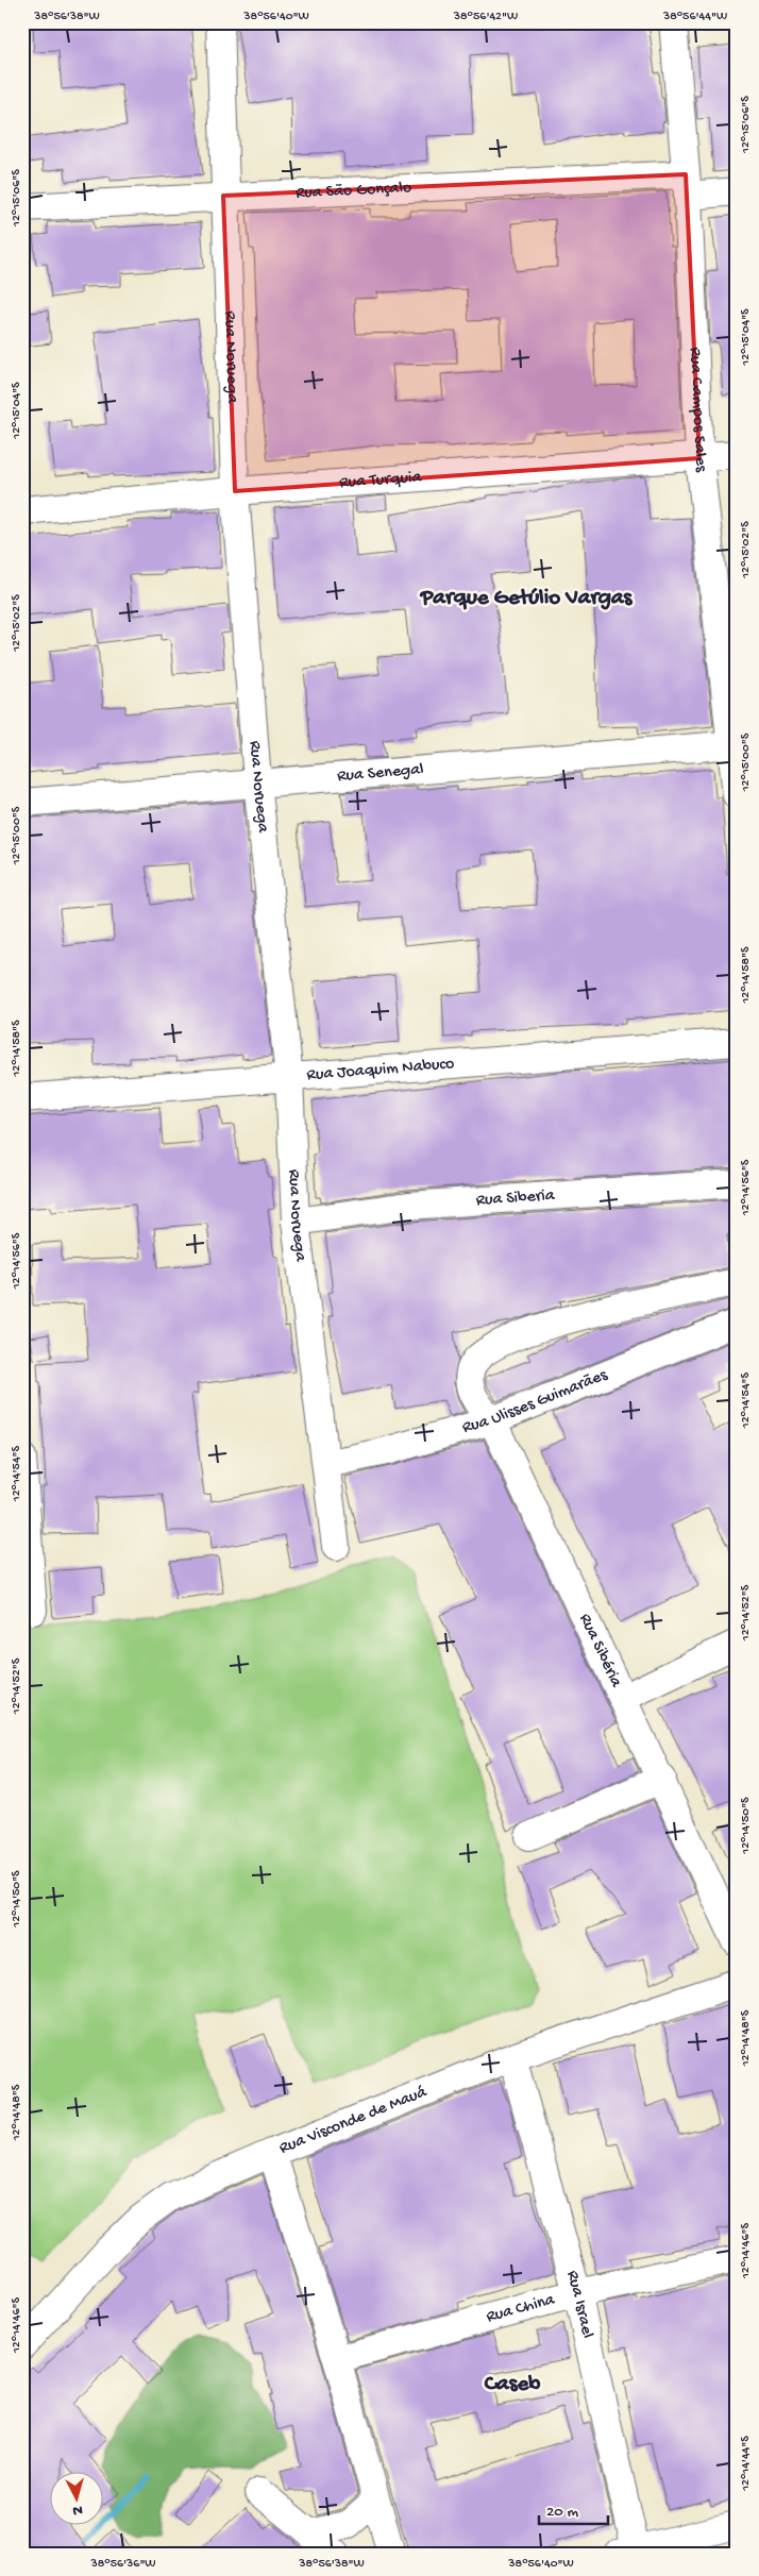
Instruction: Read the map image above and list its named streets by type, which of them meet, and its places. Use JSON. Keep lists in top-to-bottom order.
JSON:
{
  "streets": {
    "street": [
      "Rua São Gonçalo",
      "Rua Noruega",
      "Rua Campos Sales",
      "Rua Turquia",
      "Rua Senegal",
      "Rua Joaquim Nabuco",
      "Rua Siberia",
      "Rua Ulisses Guimarães",
      "Rua Sibéria",
      "Rua Visconde de Mauá",
      "Rua Israel",
      "Rua China"
    ]
  },
  "crossings": [
    ["Rua São Gonçalo", "Rua Noruega"],
    ["Rua São Gonçalo", "Rua Campos Sales"],
    ["Rua Noruega", "Rua Turquia"],
    ["Rua Noruega", "Rua Senegal"],
    ["Rua Noruega", "Rua Joaquim Nabuco"],
    ["Rua Noruega", "Rua Siberia"],
    ["Rua Noruega", "Rua Ulisses Guimarães"],
    ["Rua Campos Sales", "Rua Turquia"],
    ["Rua Campos Sales", "Rua Senegal"],
    ["Rua Ulisses Guimarães", "Rua Sibéria"],
    ["Rua Visconde de Mauá", "Rua Israel"],
    ["Rua Israel", "Rua China"]
  ],
  "districts": ["Parque Getúlio Vargas", "Caseb"],
  "scale_bar": "20 m",
  "north": "bottom",
  "coordinates": [
    "38°56'38\"W",
    "38°56'40\"W",
    "38°56'42\"W",
    "38°56'44\"W",
    "12°15'06\"S",
    "12°15'04\"S",
    "12°15'02\"S",
    "12°15'00\"S",
    "12°14'58\"S",
    "12°14'56\"S",
    "12°14'54\"S",
    "12°14'52\"S",
    "12°14'50\"S",
    "12°14'48\"S",
    "12°14'46\"S",
    "12°14'44\"S",
    "38°56'36\"W"
  ]
}
